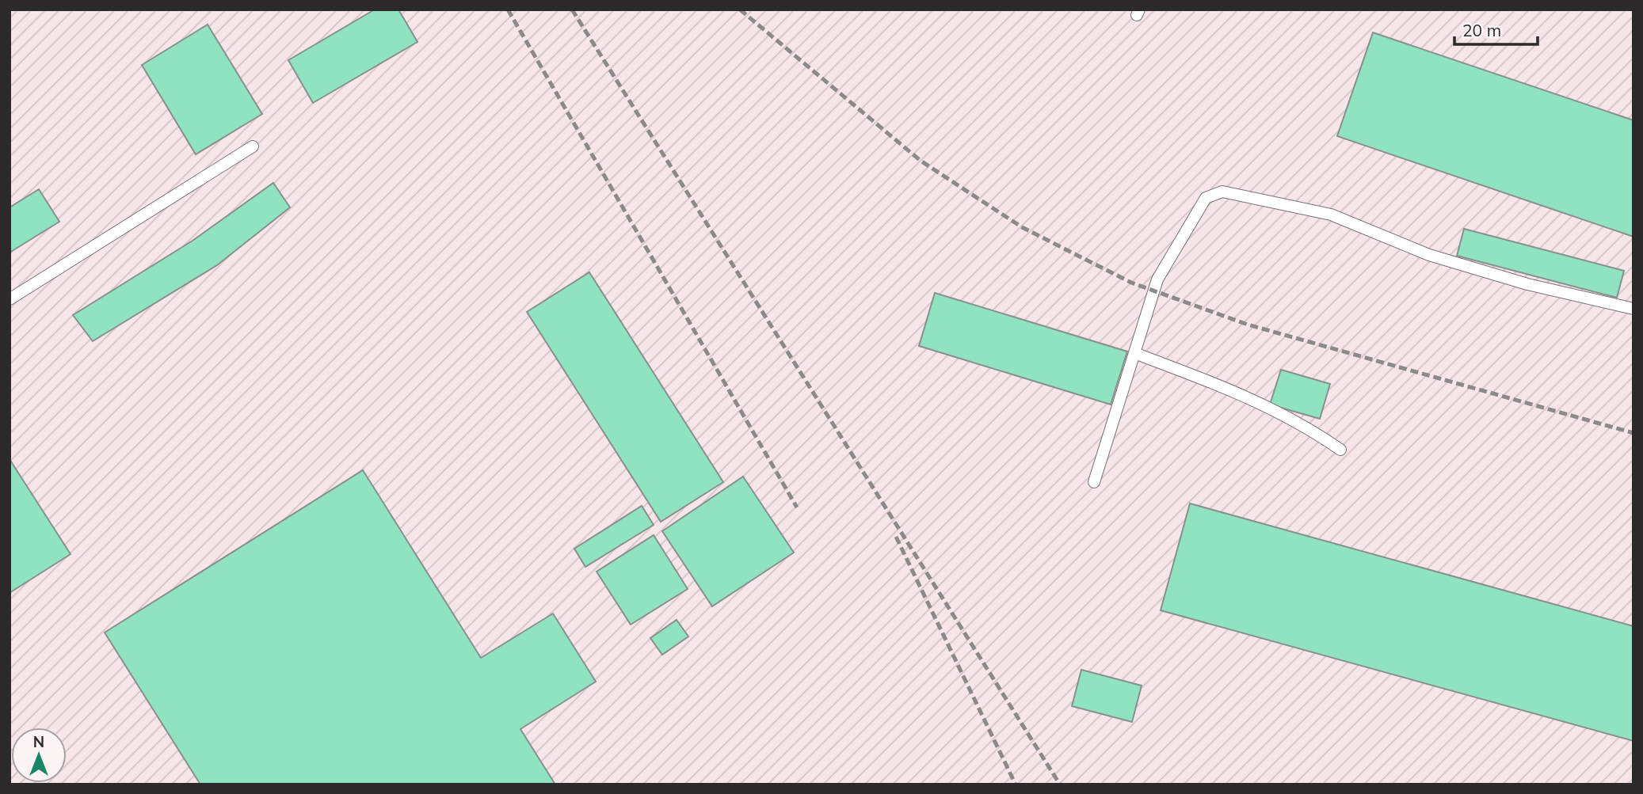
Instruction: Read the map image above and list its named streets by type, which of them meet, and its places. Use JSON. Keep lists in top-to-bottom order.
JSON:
{
  "scale_bar": "20 m",
  "north": "top"
}
